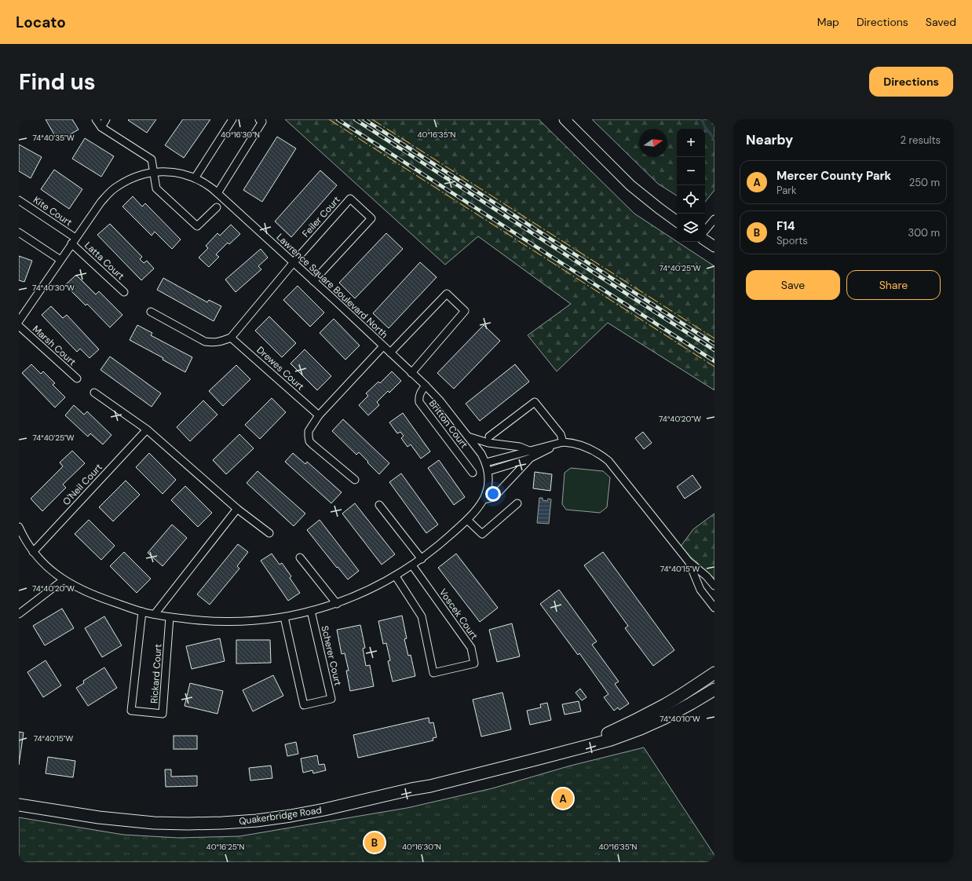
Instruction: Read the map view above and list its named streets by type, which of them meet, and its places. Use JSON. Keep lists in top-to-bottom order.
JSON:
{
  "streets": {
    "main road": ["Quakerbridge Road"],
    "street": [
      "Kite Court",
      "Feiler Court",
      "Latta Court",
      "Lawrence Square Boulevard North",
      "Marsh Court",
      "Drewes Court",
      "Britton Court",
      "O'Neil Court",
      "Voscek Court",
      "Scherer Court",
      "Rickard Court"
    ]
  },
  "crossings": [
    ["Kite Court", "Latta Court"],
    ["Kite Court", "Lawrence Square Boulevard North"],
    ["Feiler Court", "Lawrence Square Boulevard North"],
    ["Latta Court", "Lawrence Square Boulevard North"],
    ["Lawrence Square Boulevard North", "Britton Court"],
    ["Lawrence Square Boulevard North", "O'Neil Court"],
    ["Lawrence Square Boulevard North", "Voscek Court"],
    ["Lawrence Square Boulevard North", "Scherer Court"],
    ["Lawrence Square Boulevard North", "Rickard Court"]
  ],
  "north": "right",
  "page": {
    "header": "Locato",
    "nav": ["Map", "Directions", "Saved"],
    "buttons": [
      "Directions",
      ["Save", "Share"]
    ],
    "title": "Find us",
    "heading": ["Nearby", "2 results"],
    "map_buttons": ["+", "−"],
    "list": [
      {
        "mark": "A",
        "name": "Mercer County Park",
        "note": "Park",
        "value": "250 m"
      },
      {
        "mark": "B",
        "name": "F14",
        "note": "Sports",
        "value": "300 m"
      }
    ],
    "pins": ["A", "B"]
  },
  "coordinates": [
    "40°16'30\"N",
    "40°16'35\"N",
    "74°40'35\"W",
    "74°40'25\"W",
    "74°40'30\"W",
    "74°40'20\"W",
    "74°40'15\"W",
    "74°40'10\"W",
    "40°16'25\"N"
  ]
}
